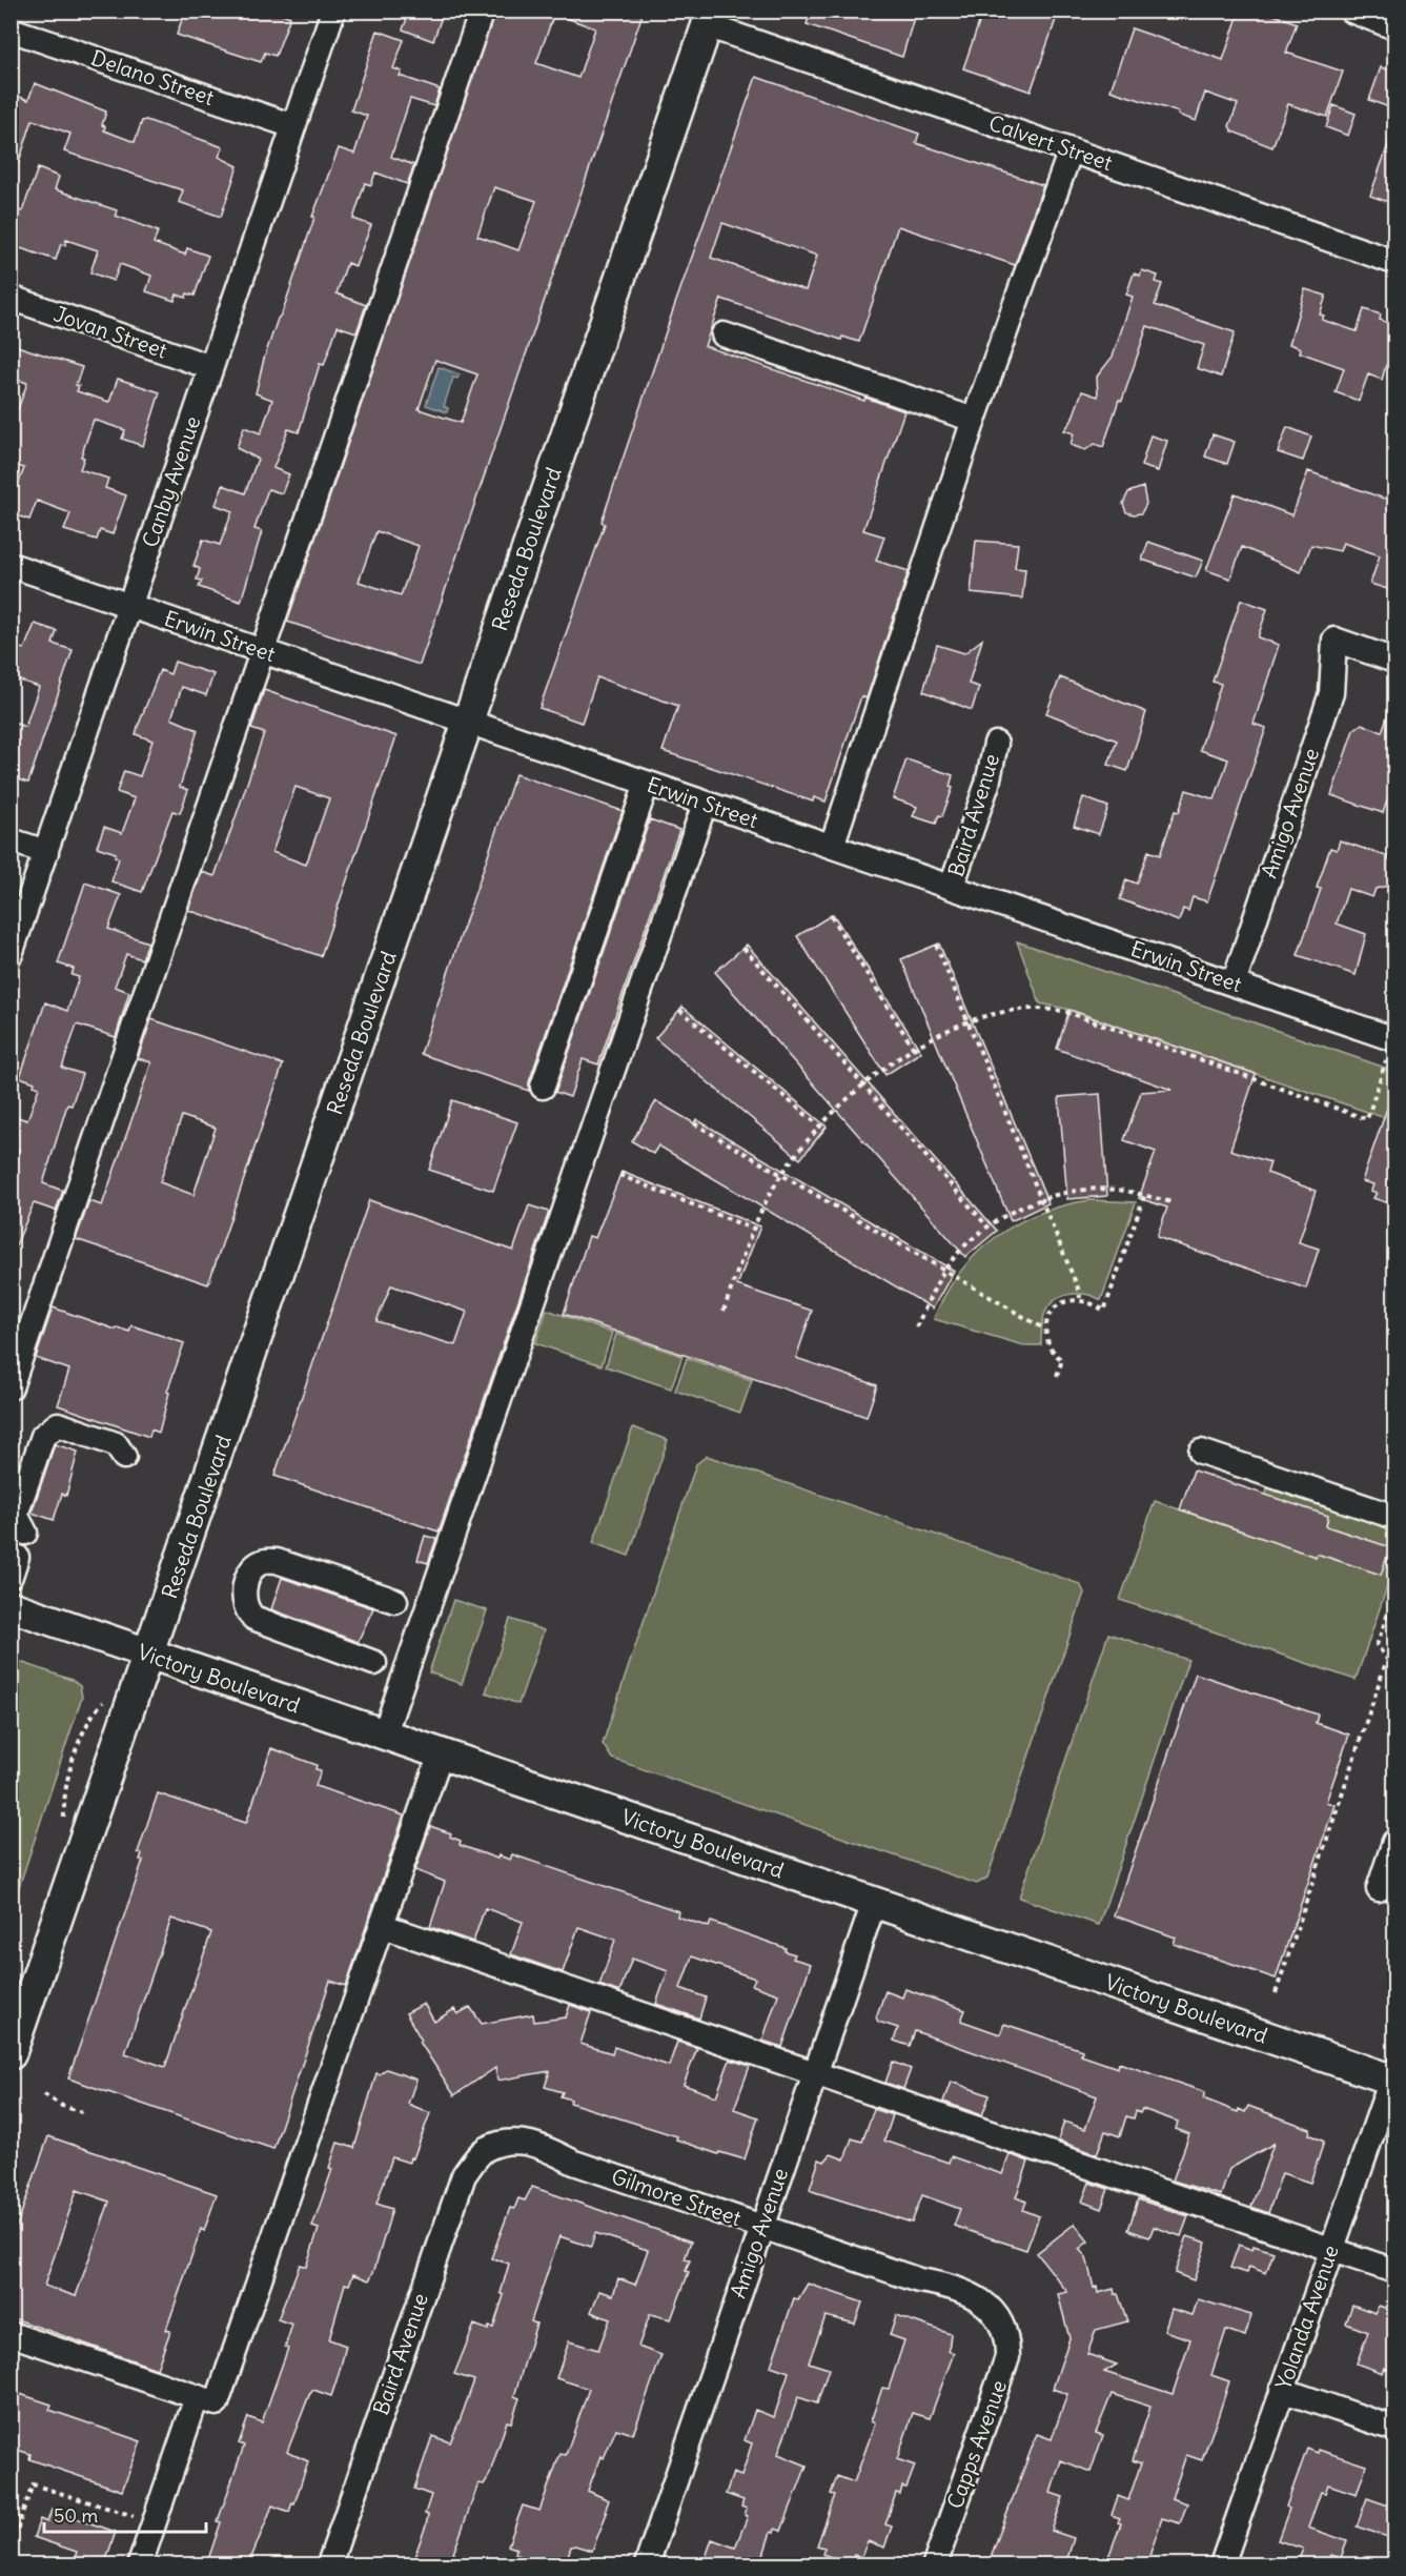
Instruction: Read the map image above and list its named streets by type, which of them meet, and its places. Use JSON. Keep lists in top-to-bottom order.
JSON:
{
  "streets": {
    "main road": ["Reseda Boulevard", "Victory Boulevard"],
    "street": [
      "Delano Street",
      "Calvert Street",
      "Jovan Street",
      "Canby Avenue",
      "Erwin Street",
      "Amigo Avenue",
      "Baird Avenue",
      "Gilmore Street",
      "Yolanda Avenue",
      "Capps Avenue"
    ]
  },
  "crossings": [
    ["Delano Street", "Canby Avenue"],
    ["Calvert Street", "Reseda Boulevard"],
    ["Jovan Street", "Canby Avenue"],
    ["Canby Avenue", "Erwin Street"],
    ["Reseda Boulevard", "Erwin Street"],
    ["Reseda Boulevard", "Victory Boulevard"],
    ["Erwin Street", "Amigo Avenue"],
    ["Erwin Street", "Baird Avenue"],
    ["Amigo Avenue", "Victory Boulevard"],
    ["Amigo Avenue", "Gilmore Street"],
    ["Baird Avenue", "Gilmore Street"],
    ["Victory Boulevard", "Yolanda Avenue"],
    ["Gilmore Street", "Capps Avenue"]
  ],
  "scale_bar": "50 m"
}
